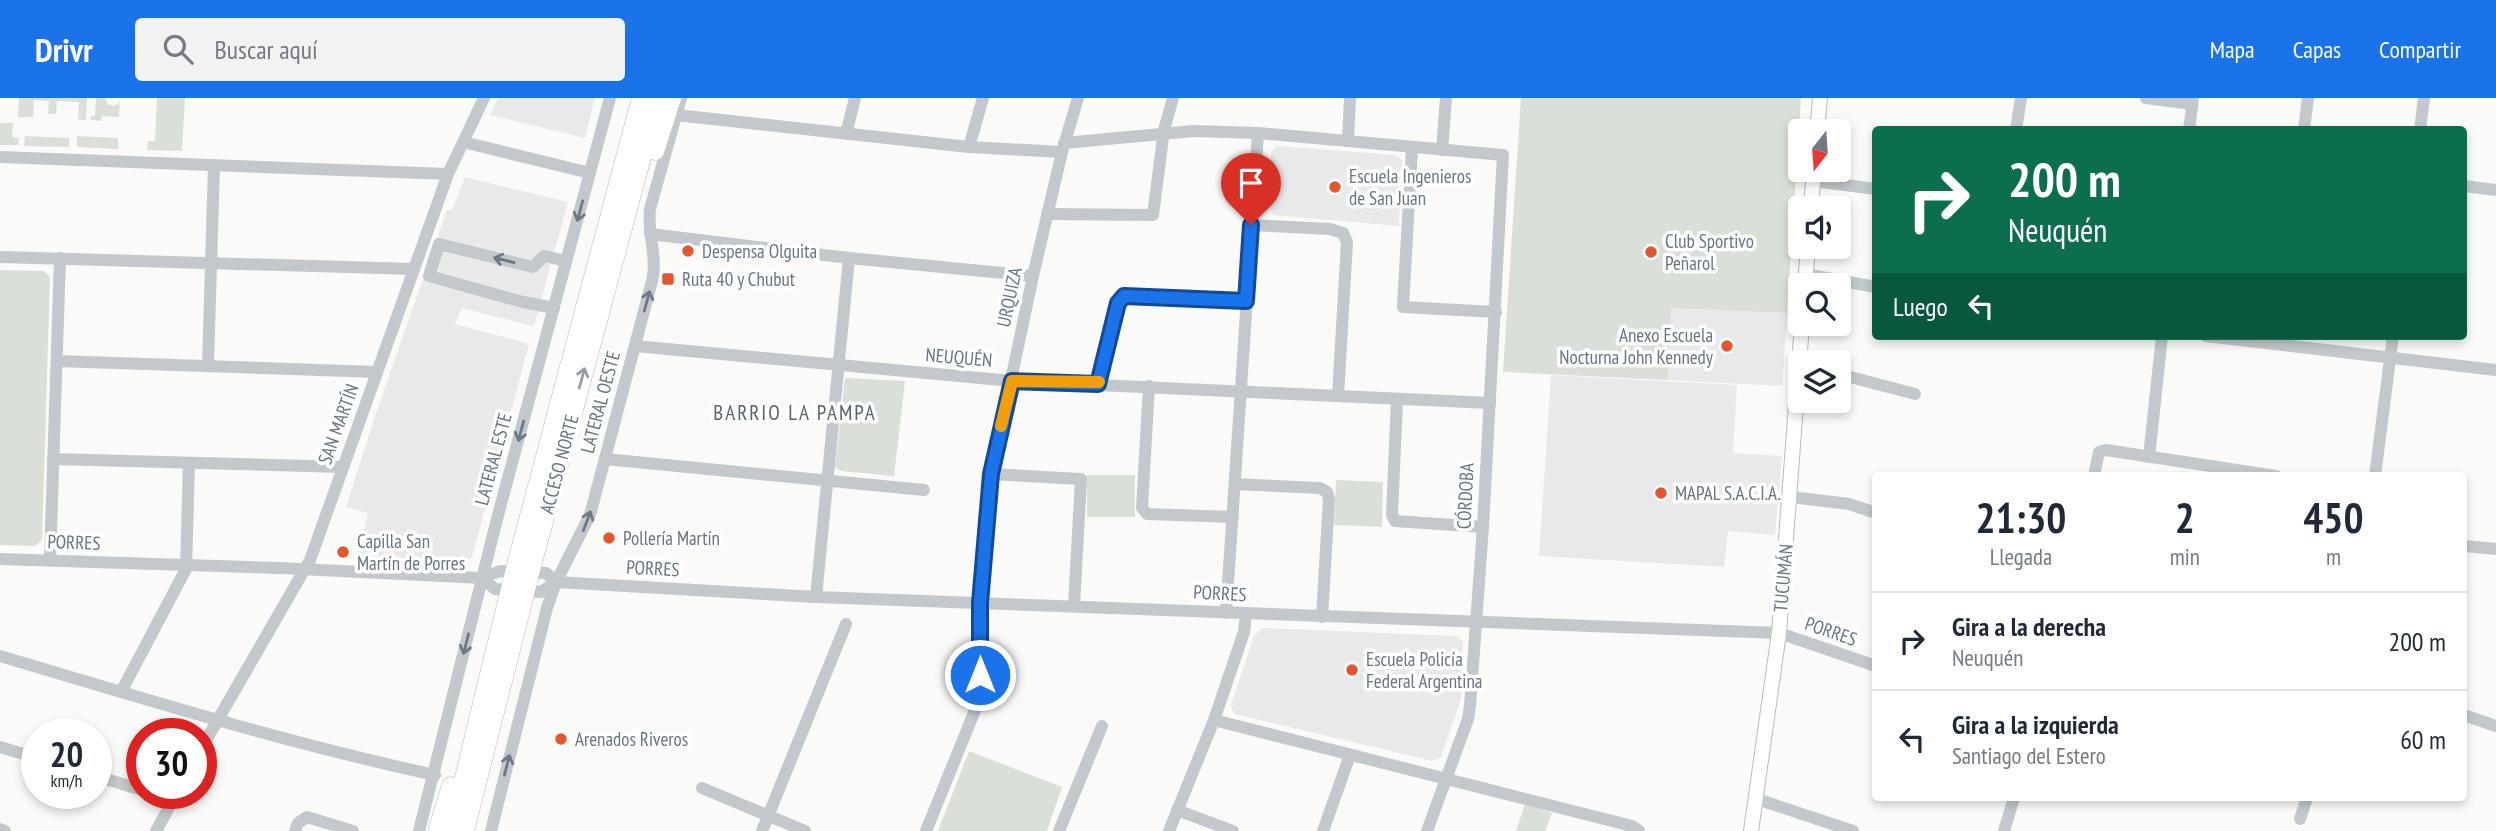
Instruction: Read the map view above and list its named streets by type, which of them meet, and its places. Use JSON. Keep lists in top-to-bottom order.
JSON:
{
  "streets": {
    "highway": ["ACCESO NORTE"],
    "main road": ["TUCUMÁN"],
    "street": [
      "URQUIZA",
      "NEUQUÉN",
      "LATERAL OESTE",
      "SAN MARTÍN",
      "LATERAL ESTE",
      "CÓRDOBA",
      "PORRES"
    ]
  },
  "crossings": [
    ["URQUIZA", "NEUQUÉN"],
    ["URQUIZA", "PORRES"],
    ["NEUQUÉN", "LATERAL OESTE"],
    ["NEUQUÉN", "CÓRDOBA"],
    ["LATERAL OESTE", "PORRES"],
    ["SAN MARTÍN", "PORRES"],
    ["LATERAL ESTE", "PORRES"],
    ["CÓRDOBA", "PORRES"],
    ["PORRES", "TUCUMÁN"]
  ],
  "one_way": ["LATERAL OESTE", "LATERAL ESTE"],
  "districts": ["BARRIO LA PAMPA"],
  "places": {
    "other": [
      "Escuela Ingenieros de San Juan",
      "Despensa Olguita",
      "Club Sportivo Peñarol",
      "Anexo Escuela Nocturna John Kennedy",
      "MAPAL S.A.C.I.A.",
      "Pollería Martín",
      "Capilla San Martín de Porres",
      "Escuela Policía Federal Argentina",
      "Arenados Riveros"
    ],
    "transit": ["Ruta 40 y Chubut"]
  },
  "north": "bottom",
  "page": {
    "header": "Drivr",
    "search": "Buscar aquí",
    "nav": ["Mapa", "Capas", "Compartir"],
    "turn": ["200 m", "Neuquén"],
    "then": "Luego",
    "eta": [
      "21:30",
      "Llegada",
      "2",
      "min",
      "450",
      "m"
    ],
    "list": [
      {
        "name": "Gira a la derecha",
        "note": "Neuquén",
        "value": "200 m"
      },
      {
        "name": "Gira a la izquierda",
        "note": "Santiago del Estero",
        "value": "60 m"
      }
    ],
    "speed": "20 km/h",
    "limit": "30"
  }
}
